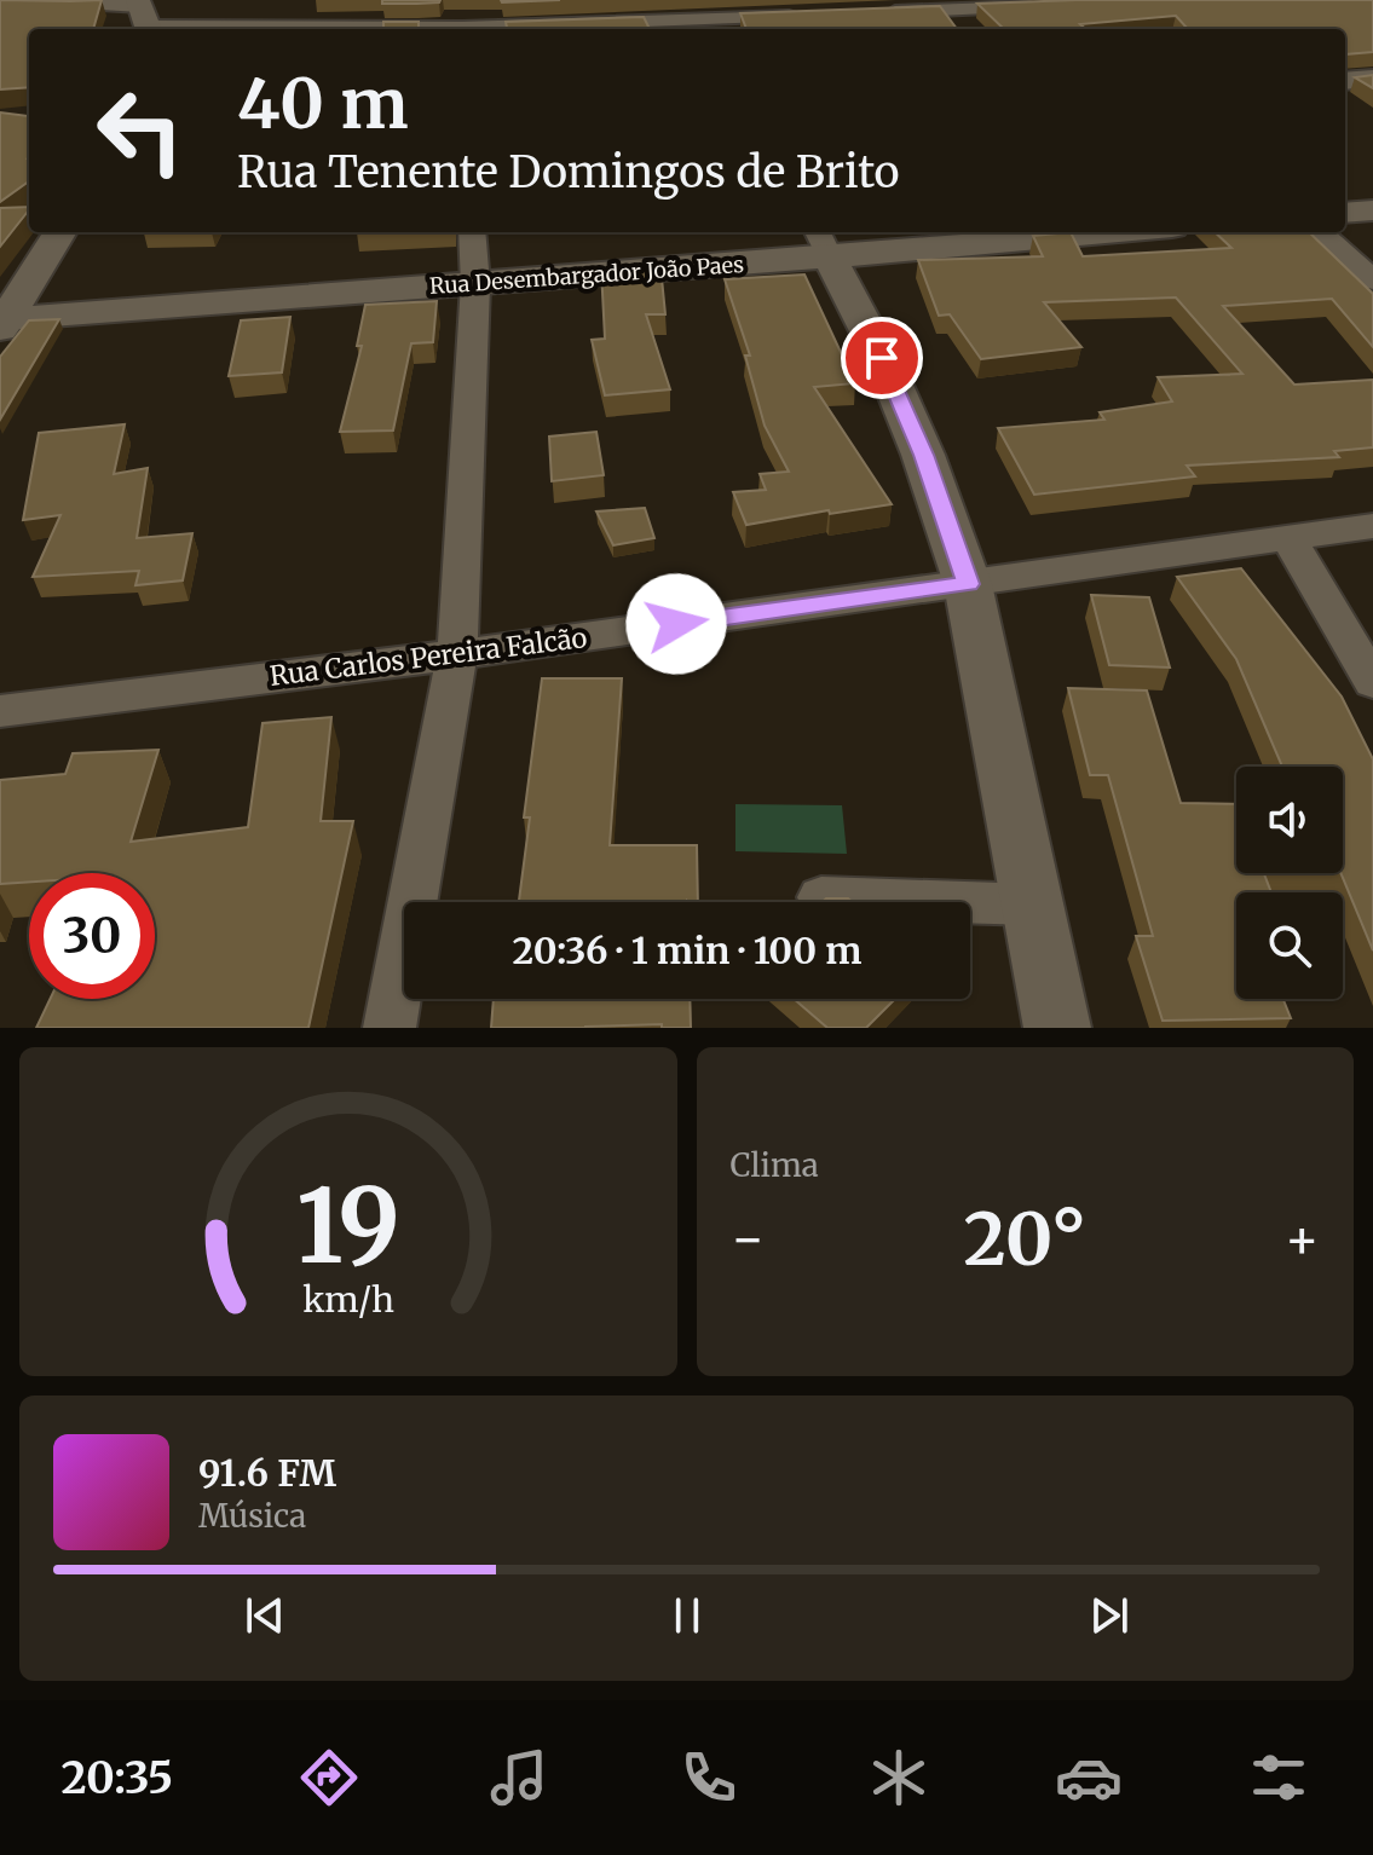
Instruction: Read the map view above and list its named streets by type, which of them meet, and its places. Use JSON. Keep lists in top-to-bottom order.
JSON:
{
  "streets": {
    "street": ["Rua Desembargador João Paes", "Rua Carlos Pereira Falcão"]
  },
  "page": {
    "turn": ["40 m", "Rua Tenente Domingos de Brito"],
    "limit": "30",
    "trip": "20:36 · 1 min · 100 m",
    "tile": "Clima",
    "heat": ["−", "20°", "+"],
    "song": ["91.6 FM", "Música"],
    "tabs": "20:35",
    "gauge": ["19", "km/h"]
  }
}
